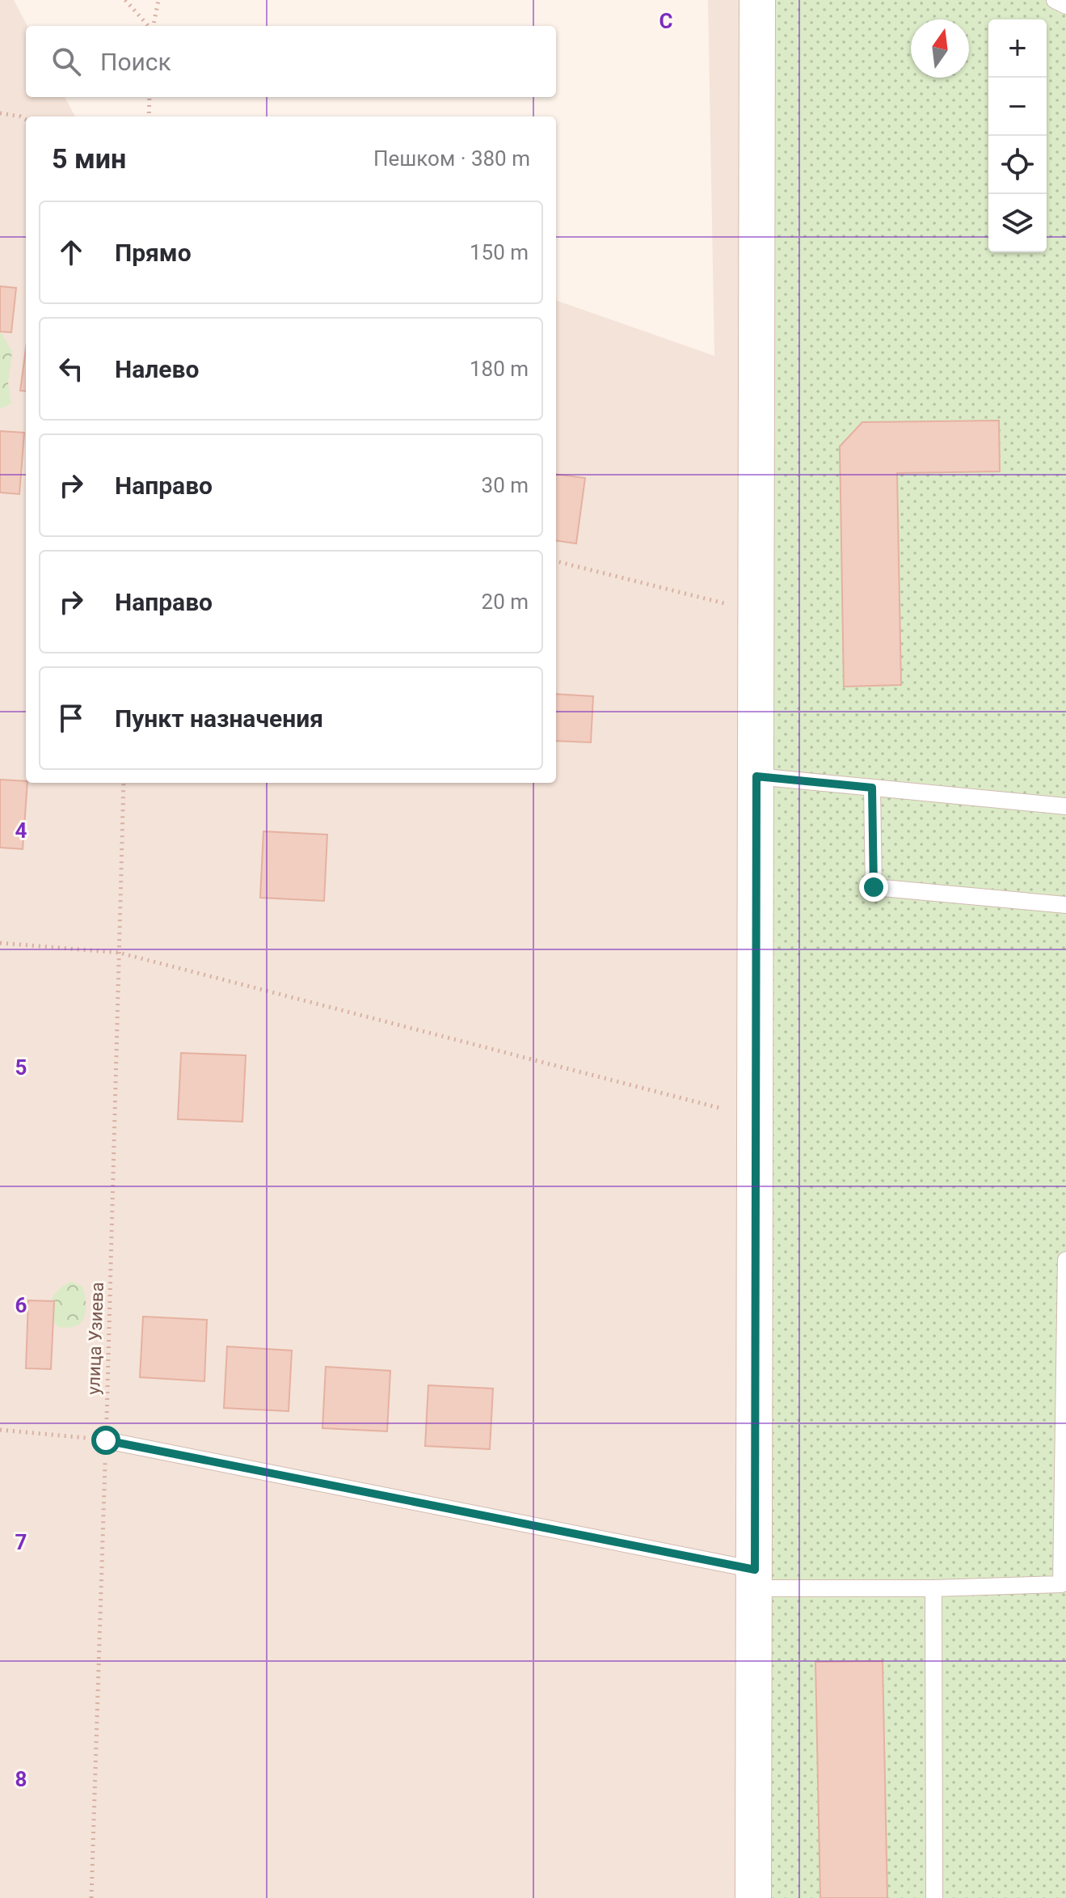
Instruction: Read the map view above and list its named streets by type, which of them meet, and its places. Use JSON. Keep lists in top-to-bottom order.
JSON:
{
  "streets": {
    "path": ["улица Узиева"]
  },
  "north": "top",
  "page": {
    "map_buttons": ["+", "−"],
    "search": "Поиск",
    "heading": ["5 мин", "Пешком · 380 m"],
    "list": [
      ["Прямо", "150 m"],
      ["Налево", "180 m"],
      ["Направо", "30 m"],
      ["Направо", "20 m"],
      "Пункт назначения"
    ]
  },
  "grid": {
    "columns": ["C"],
    "rows": [
      "4",
      "5",
      "6",
      "7",
      "8"
    ]
  }
}
